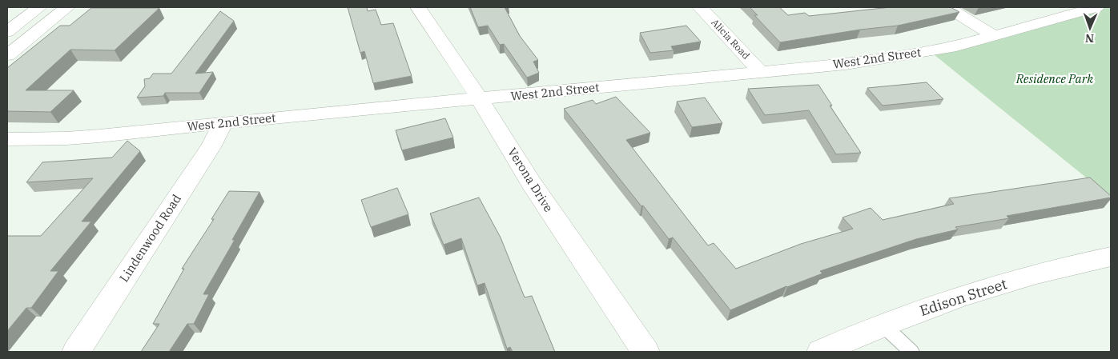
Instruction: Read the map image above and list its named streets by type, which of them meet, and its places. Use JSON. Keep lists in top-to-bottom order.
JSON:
{
  "streets": {
    "street": [
      "Alicia Road",
      "West 2nd Street",
      "Verona Drive",
      "Lindenwood Road",
      "Edison Street"
    ]
  },
  "crossings": [
    ["Alicia Road", "West 2nd Street"],
    ["West 2nd Street", "Verona Drive"],
    ["West 2nd Street", "Lindenwood Road"]
  ],
  "parks": ["Residence Park"],
  "north": "bottom"
}
